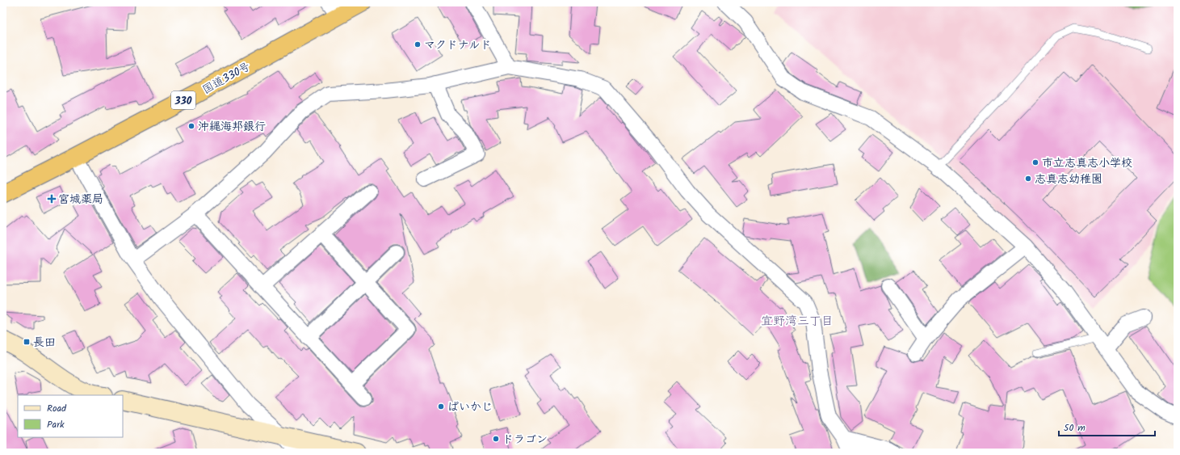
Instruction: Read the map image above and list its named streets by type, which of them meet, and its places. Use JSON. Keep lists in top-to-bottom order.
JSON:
{
  "streets": {
    "highway": ["国道330号", "330"]
  },
  "districts": ["宜野湾三丁目"],
  "places": {
    "other": [
      "マクドナルド",
      "沖縄海邦銀行",
      "市立志真志小学校",
      "志真志幼稚園",
      "ぱいかじ",
      "ドラゴン"
    ],
    "health": ["宮城薬局"],
    "transit": ["長田"]
  },
  "legend": ["Road", "Park"],
  "scale_bar": "50 m"
}
